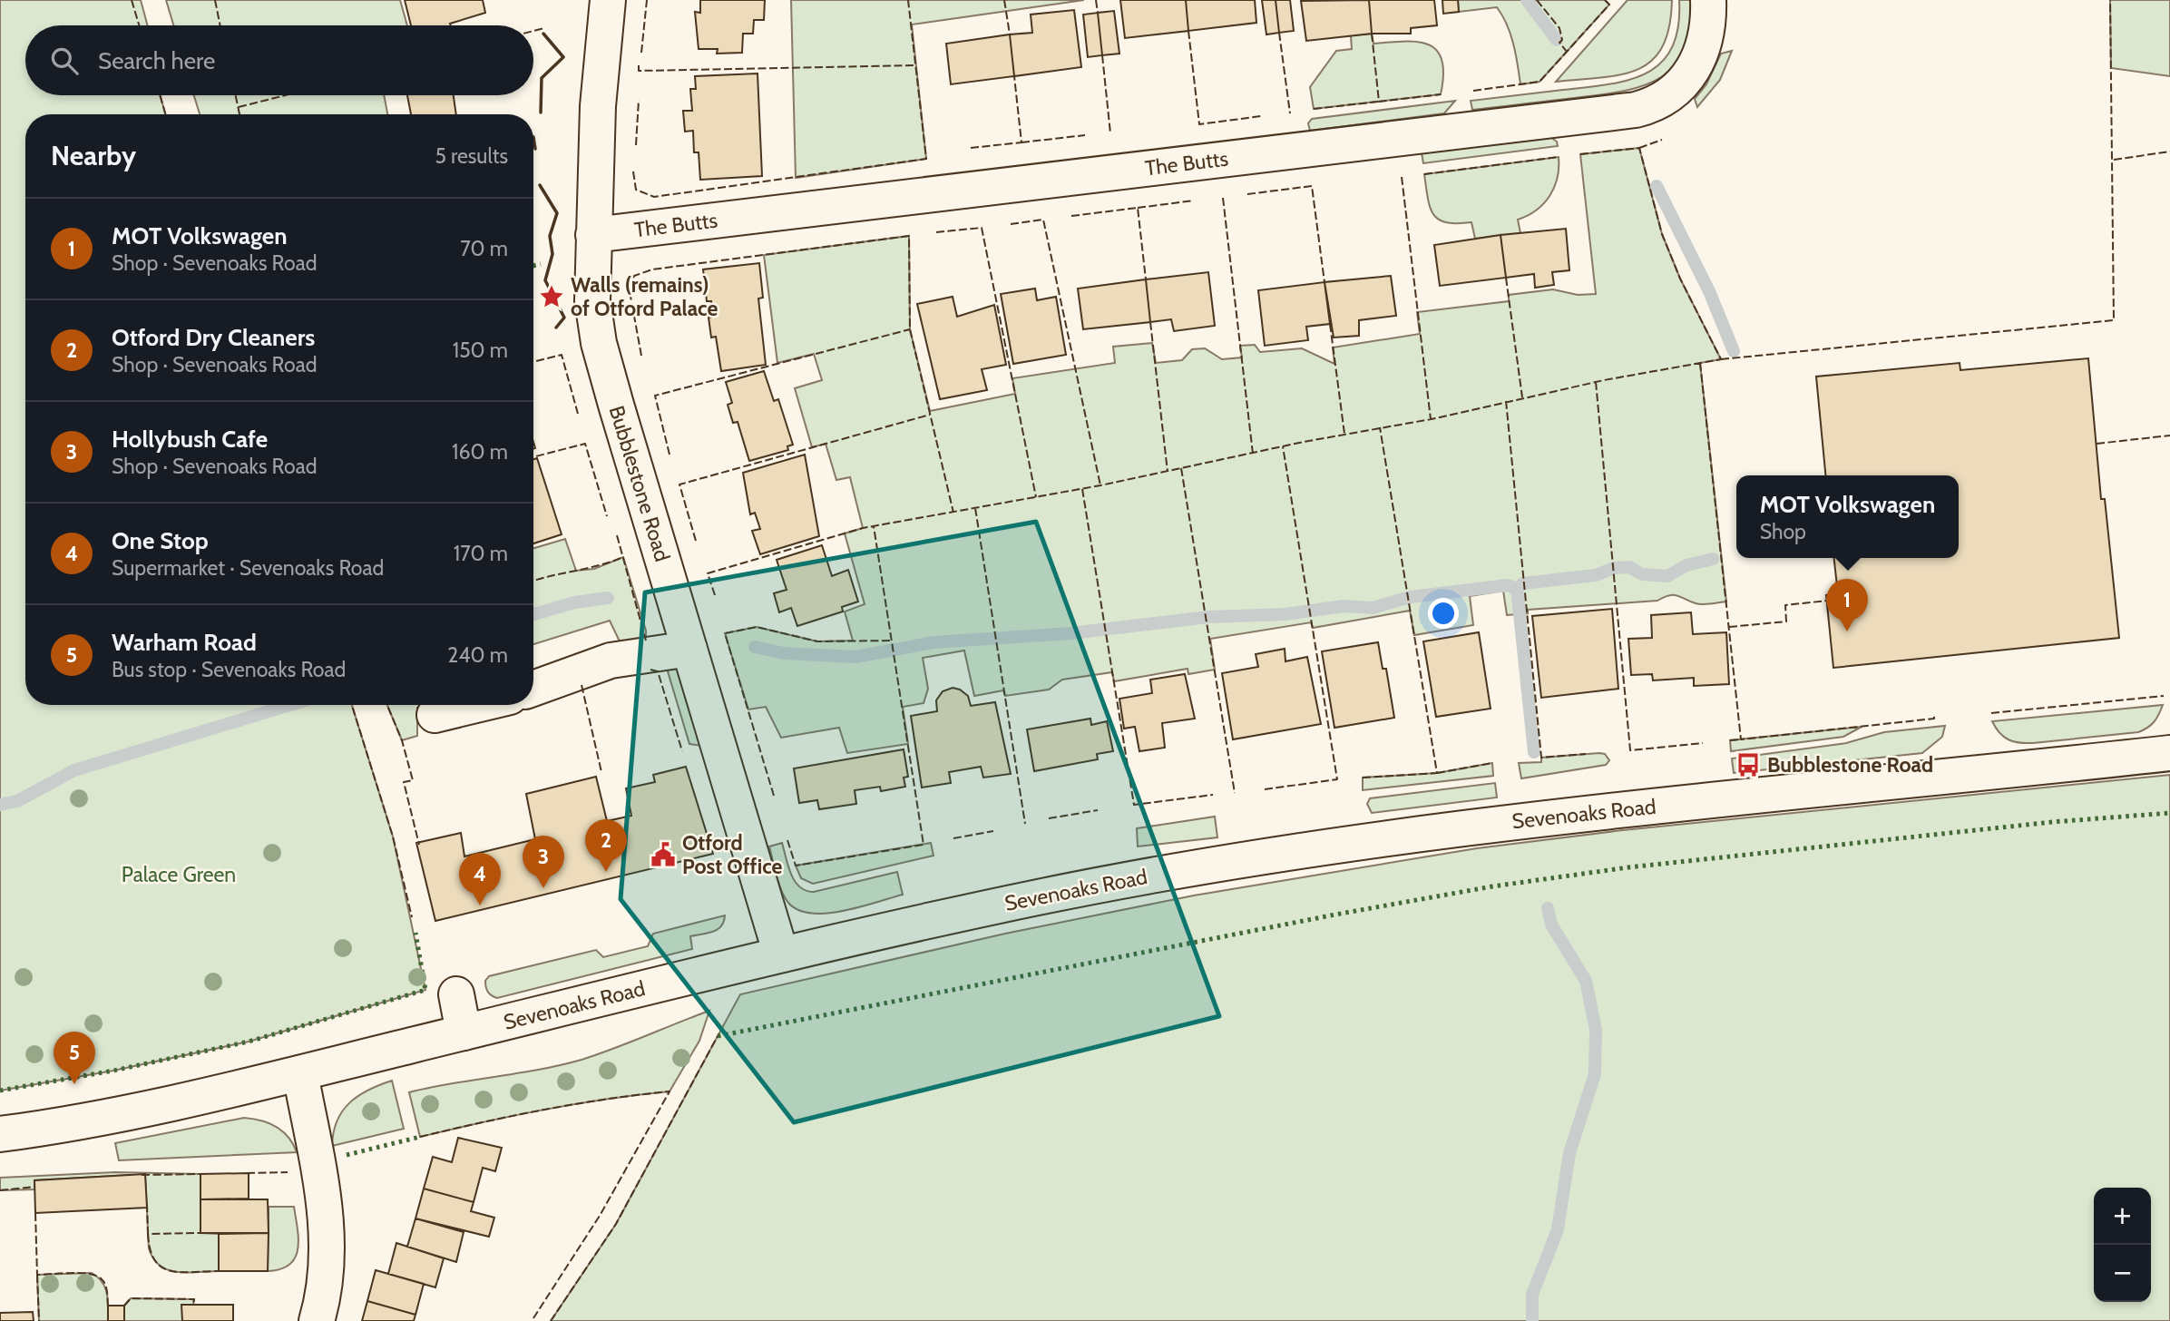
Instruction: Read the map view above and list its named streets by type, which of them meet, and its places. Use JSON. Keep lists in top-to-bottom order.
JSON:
{
  "streets": {
    "street": ["The Butts", "Bubblestone Road", "Sevenoaks Road"]
  },
  "crossings": [
    ["The Butts", "Bubblestone Road"],
    ["Bubblestone Road", "Sevenoaks Road"]
  ],
  "parks": ["Palace Green"],
  "places": {
    "place": ["Walls (remains) of Otford Palace"],
    "bus stop": ["Bubblestone Road"],
    "public building": ["Otford Post Office"]
  },
  "page": {
    "search": "Search here",
    "heading": ["Nearby", "5 results"],
    "list": [
      {
        "mark": "1",
        "name": "MOT Volkswagen",
        "note": "Shop · Sevenoaks Road",
        "value": "70 m"
      },
      {
        "mark": "2",
        "name": "Otford Dry Cleaners",
        "note": "Shop · Sevenoaks Road",
        "value": "150 m"
      },
      {
        "mark": "3",
        "name": "Hollybush Cafe",
        "note": "Shop · Sevenoaks Road",
        "value": "160 m"
      },
      {
        "mark": "4",
        "name": "One Stop",
        "note": "Supermarket · Sevenoaks Road",
        "value": "170 m"
      },
      {
        "mark": "5",
        "name": "Warham Road",
        "note": "Bus stop · Sevenoaks Road",
        "value": "240 m"
      }
    ],
    "popup": ["MOT Volkswagen", "Shop"],
    "pins": [
      "1",
      "2",
      "3",
      "4",
      "5"
    ],
    "map_buttons": ["+", "−"]
  }
}
